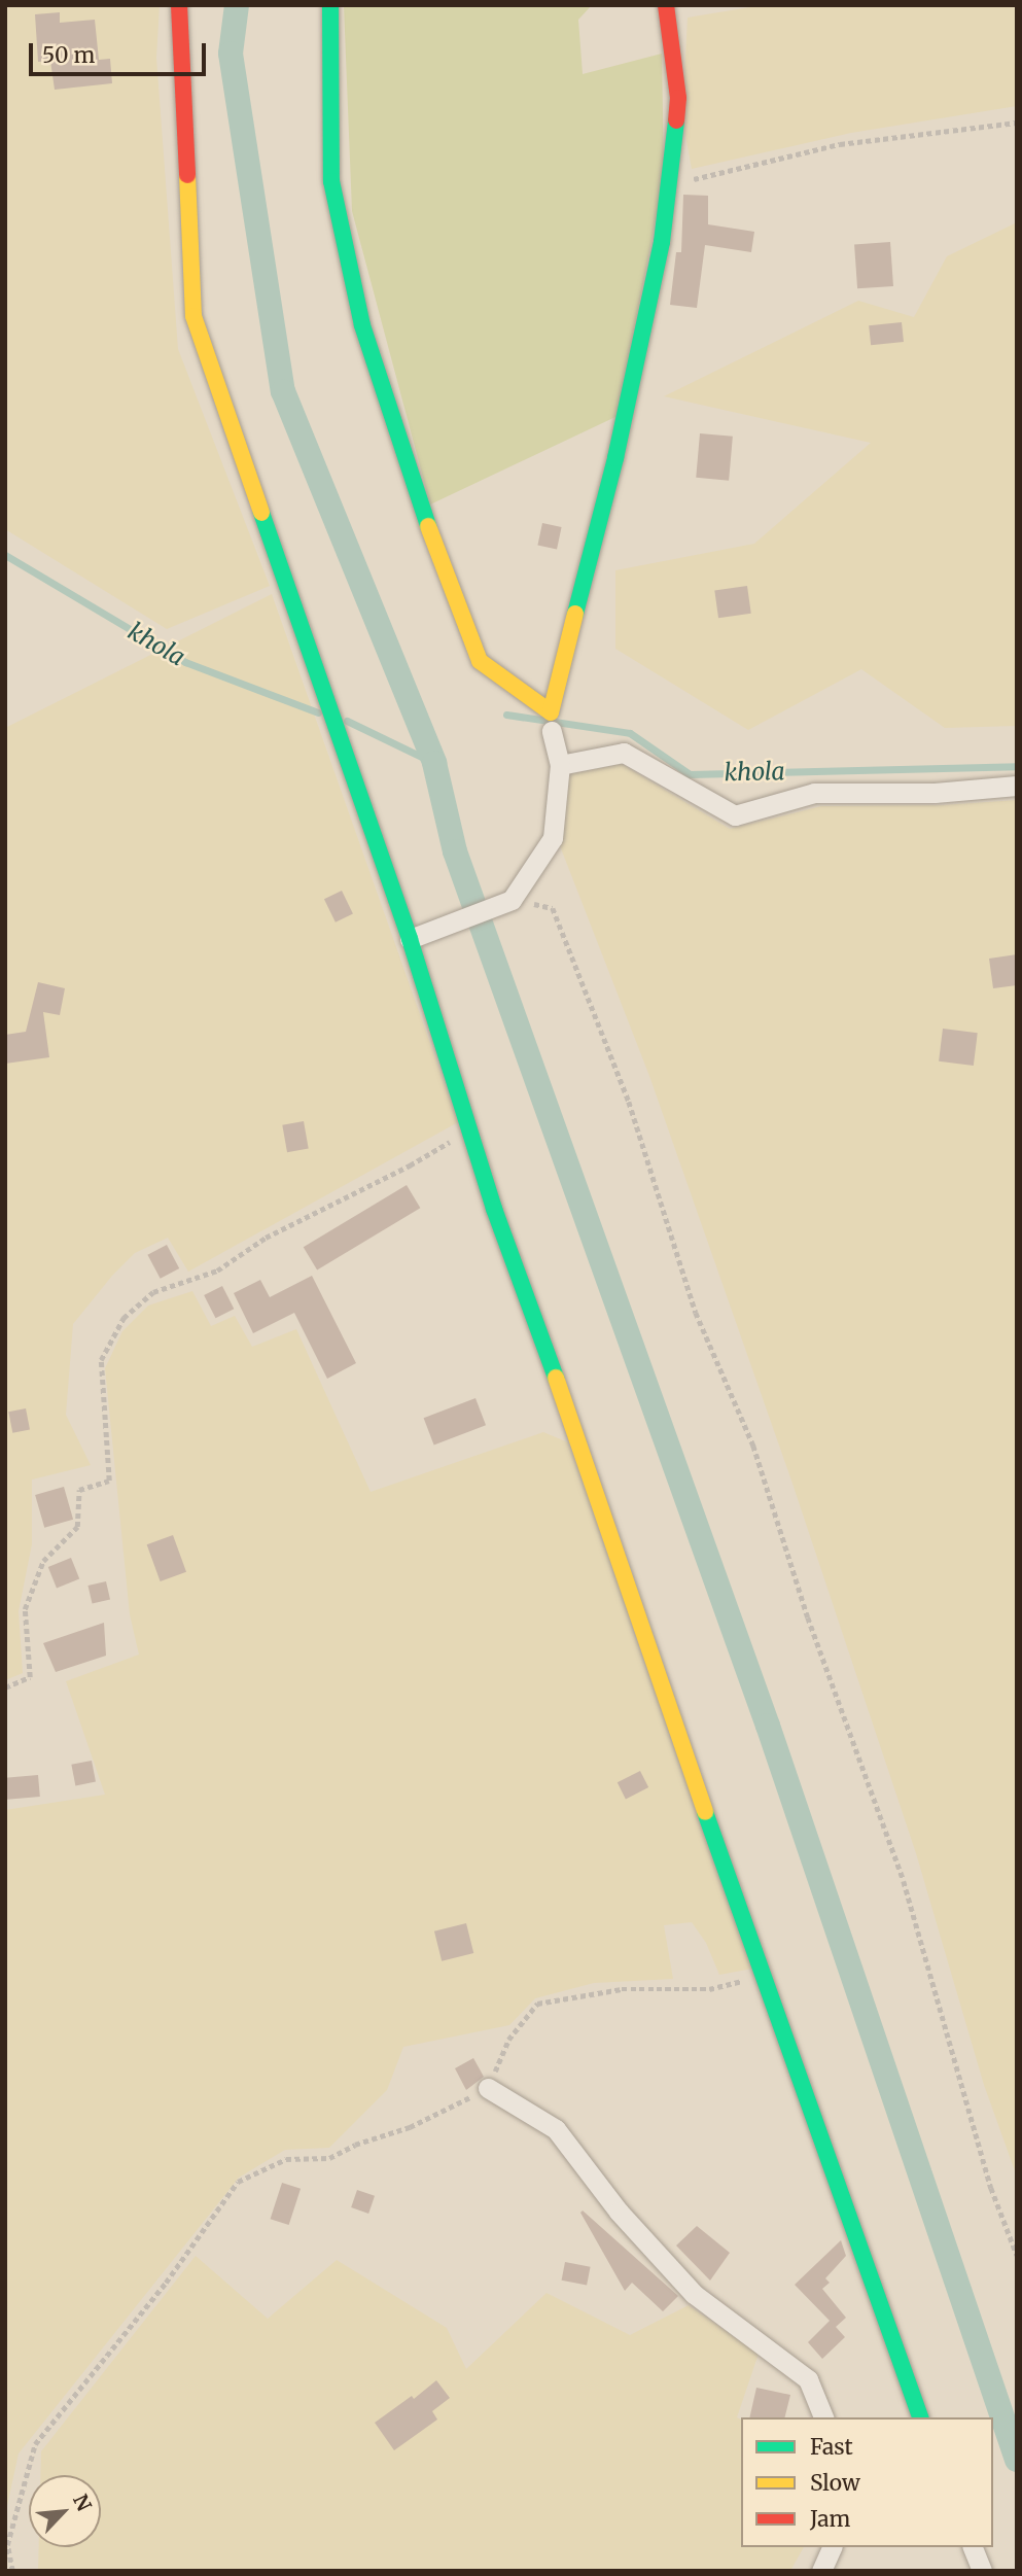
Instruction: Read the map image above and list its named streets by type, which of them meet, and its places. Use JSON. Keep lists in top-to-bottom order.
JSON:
{
  "water": ["khola"],
  "legend": ["Fast", "Slow", "Jam"],
  "scale_bar": "50 m",
  "north": "top right"
}
